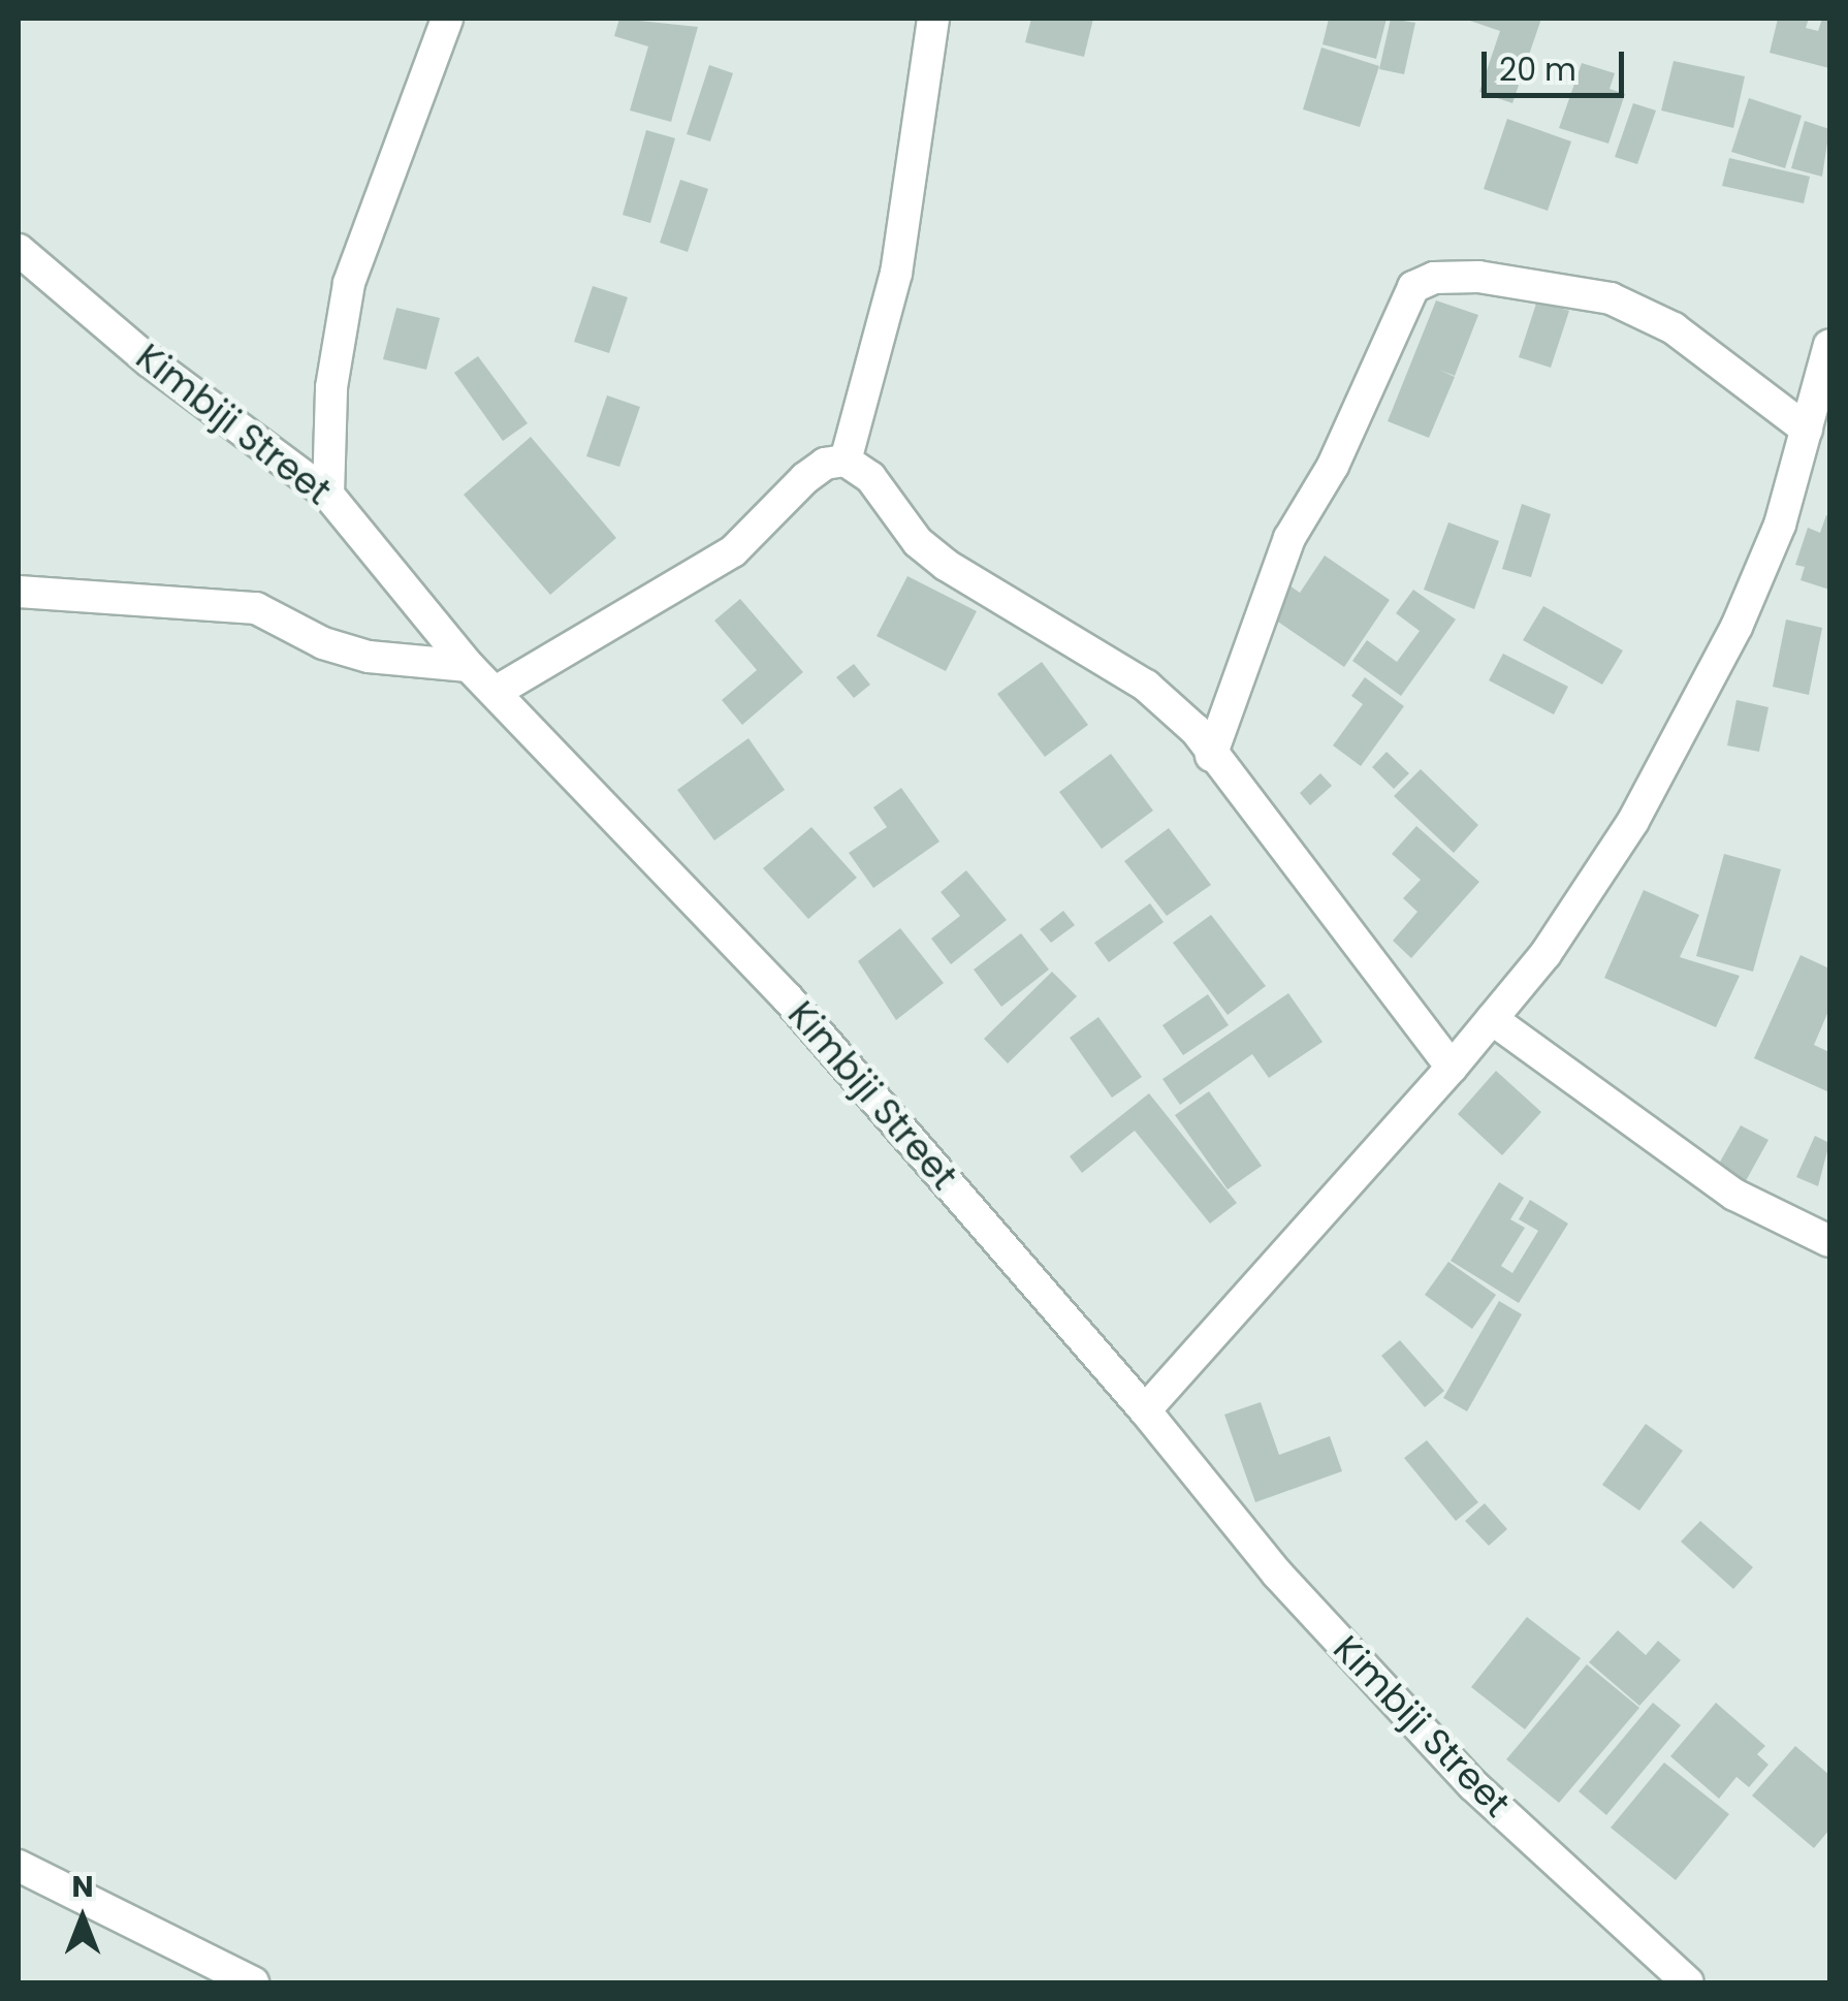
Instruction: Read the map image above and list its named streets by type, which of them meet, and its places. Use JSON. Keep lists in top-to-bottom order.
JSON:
{
  "streets": {
    "street": ["Kimbiji Street"]
  },
  "scale_bar": "20 m",
  "north": "top"
}
